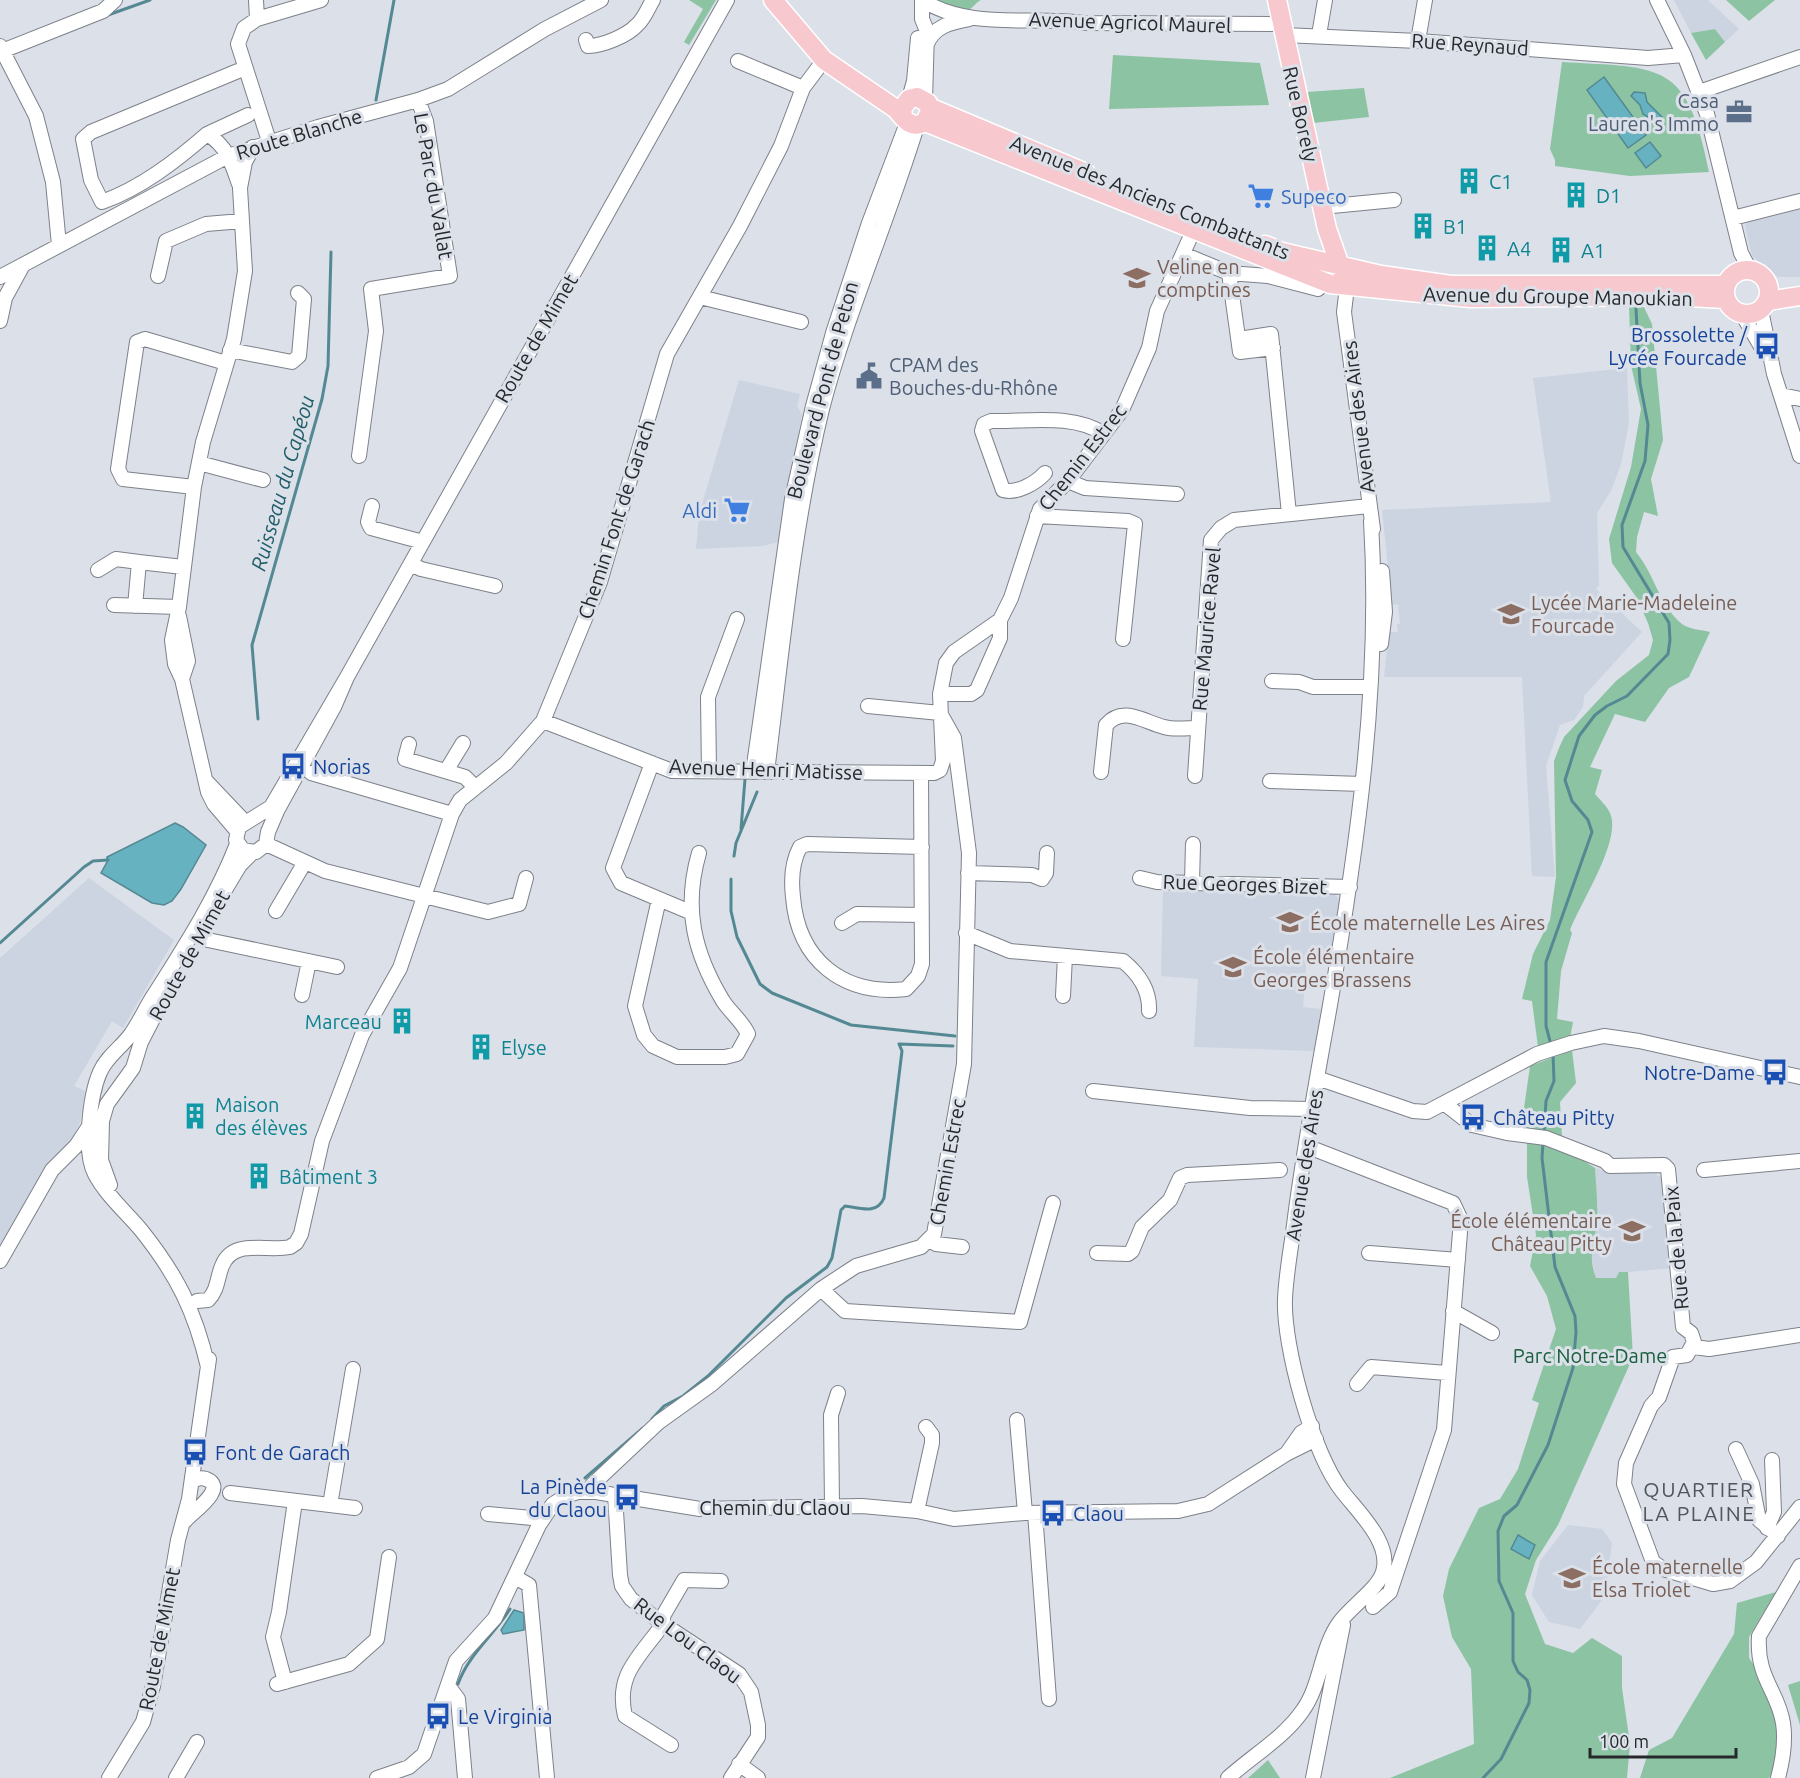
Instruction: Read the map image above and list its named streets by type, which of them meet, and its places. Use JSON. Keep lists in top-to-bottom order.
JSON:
{
  "streets": {
    "main road": ["Rue Borely", "Avenue des Anciens Combattants", "Avenue du Groupe Manoukian"],
    "street": [
      "Avenue Agricol Maurel",
      "Rue Reynaud",
      "Route Blanche",
      "Le Parc du Vallat",
      "Route de Mimet",
      "Boulevard Pont de Peton",
      "Avenue des Aires",
      "Chemin Estrec",
      "Chemin Font de Garach",
      "Rue Maurice Ravel",
      "Avenue Henri Matisse",
      "Rue Georges Bizet",
      "Rue de la Paix",
      "Chemin du Claou",
      "Rue Lou Claou"
    ]
  },
  "crossings": [
    ["Avenue Agricol Maurel", "Rue Reynaud"],
    ["Avenue Agricol Maurel", "Rue Borely"],
    ["Avenue Agricol Maurel", "Avenue des Anciens Combattants"],
    ["Avenue Agricol Maurel", "Boulevard Pont de Peton"],
    ["Rue Reynaud", "Rue Borely"],
    ["Rue Borely", "Avenue des Anciens Combattants"],
    ["Rue Borely", "Avenue du Groupe Manoukian"],
    ["Route Blanche", "Le Parc du Vallat"],
    ["Avenue des Anciens Combattants", "Avenue du Groupe Manoukian"],
    ["Avenue des Anciens Combattants", "Boulevard Pont de Peton"],
    ["Avenue des Anciens Combattants", "Avenue des Aires"],
    ["Avenue des Anciens Combattants", "Chemin Estrec"],
    ["Avenue du Groupe Manoukian", "Avenue des Aires"],
    ["Route de Mimet", "Chemin Font de Garach"],
    ["Boulevard Pont de Peton", "Avenue Henri Matisse"],
    ["Avenue des Aires", "Rue Maurice Ravel"],
    ["Avenue des Aires", "Rue Georges Bizet"],
    ["Avenue des Aires", "Chemin du Claou"],
    ["Chemin Estrec", "Avenue Henri Matisse"],
    ["Chemin Estrec", "Chemin du Claou"],
    ["Chemin Font de Garach", "Avenue Henri Matisse"],
    ["Chemin du Claou", "Rue Lou Claou"]
  ],
  "districts": ["QUARTIER LA PLAINE"],
  "water": ["Ruisseau du Capéou"],
  "parks": ["Parc Notre-Dame"],
  "places": {
    "office": ["Casa Lauren's Immo"],
    "building": [
      "C1",
      "D1",
      "B1",
      "A4",
      "A1",
      "Marceau",
      "Elyse",
      "Maison des élèves",
      "Bâtiment 3"
    ],
    "supermarket": ["Supeco", "Aldi"],
    "school or university": [
      "Veline en comptines",
      "Lycée Marie-Madeleine Fourcade",
      "École maternelle Les Aires",
      "École élémentaire Georges Brassens",
      "École élémentaire Château Pitty",
      "École maternelle Elsa Triolet"
    ],
    "bus stop": [
      "Brossolette / Lycée Fourcade",
      "Norias",
      "Notre-Dame",
      "Château Pitty",
      "Font de Garach",
      "La Pinède du Claou",
      "Claou",
      "Le Virginia"
    ],
    "public building": ["CPAM des Bouches-du-Rhône"]
  },
  "scale_bar": "100 m"
}
